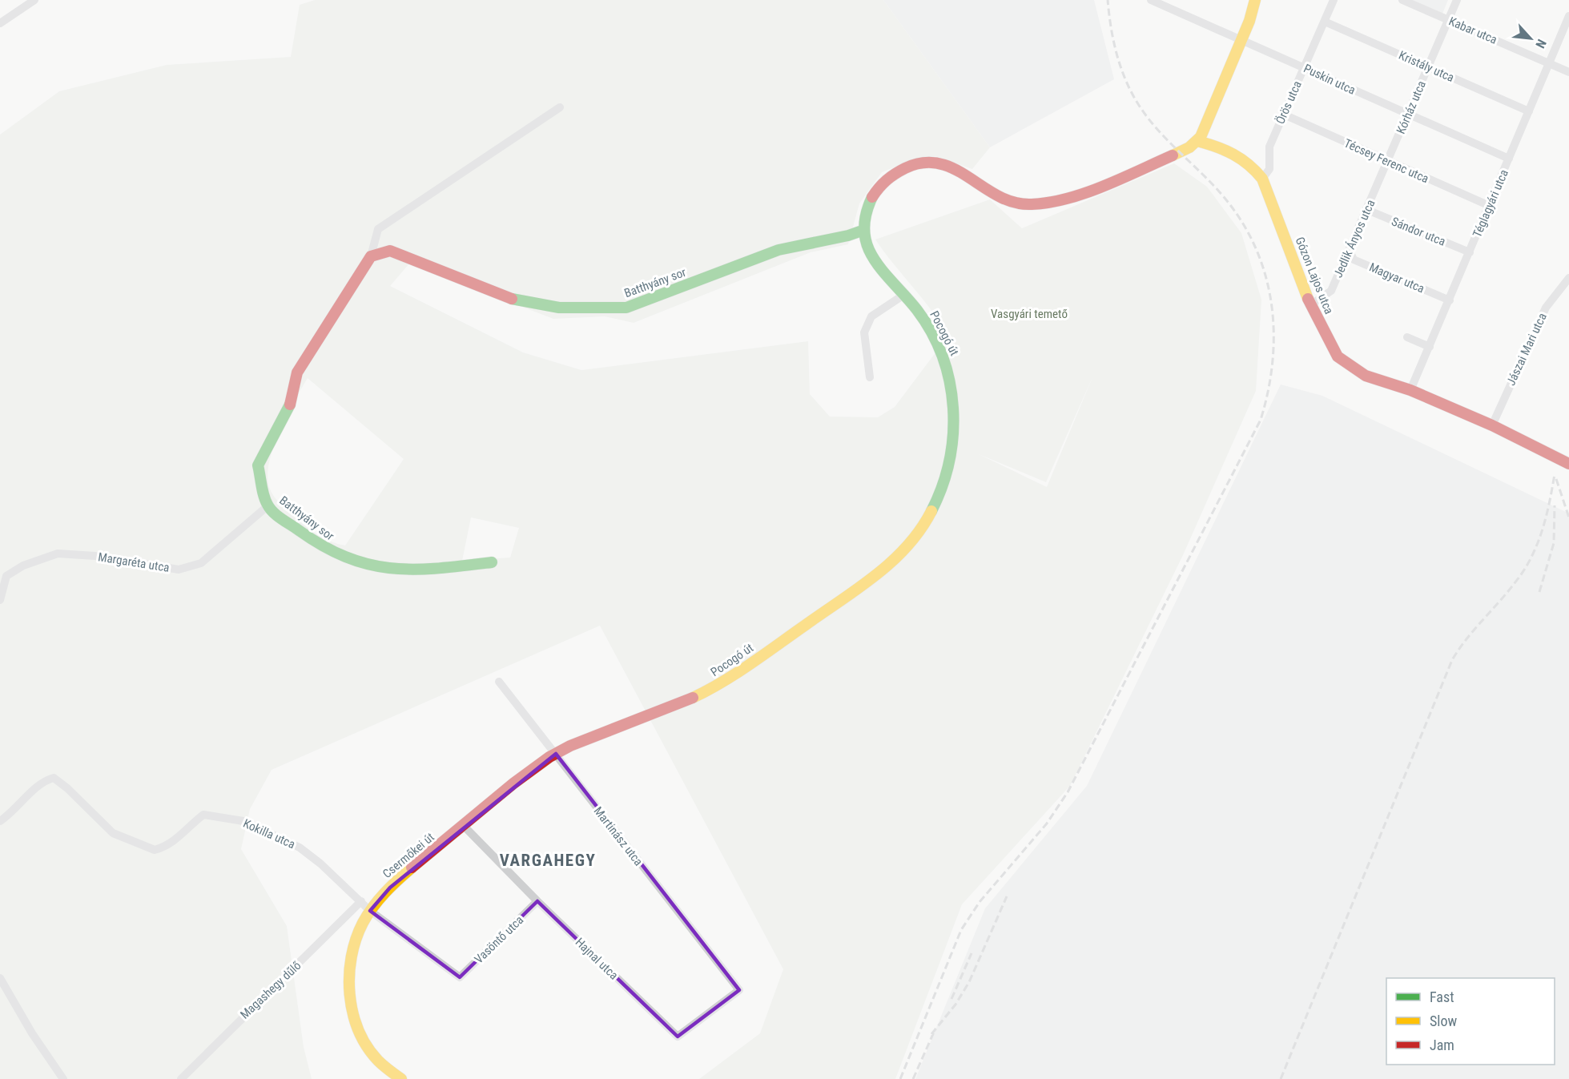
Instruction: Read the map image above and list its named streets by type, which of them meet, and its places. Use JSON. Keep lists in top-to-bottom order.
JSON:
{
  "streets": {
    "main road": [
      "Gózon Lajos utca",
      "Batthyány sor",
      "Pocogó út",
      "Csermőkei út"
    ],
    "street": [
      "Kabar utca",
      "Kristály utca",
      "Puskin utca",
      "Örös utca",
      "Kórház utca",
      "Técsey Ferenc utca",
      "Téglagyári utca",
      "Sándor utca",
      "Jedlik Ányos utca",
      "Magyar utca",
      "Jászai Mari utca",
      "Margaréta utca",
      "Kokilla utca",
      "Martinász utca",
      "Vasöntő utca",
      "Hajnal utca",
      "Magashegy dűlő"
    ]
  },
  "crossings": [
    ["Kabar utca", "Kórház utca"],
    ["Kabar utca", "Téglagyári utca"],
    ["Kristály utca", "Örös utca"],
    ["Kristály utca", "Kórház utca"],
    ["Kristály utca", "Téglagyári utca"],
    ["Puskin utca", "Örös utca"],
    ["Puskin utca", "Kórház utca"],
    ["Puskin utca", "Téglagyári utca"],
    ["Örös utca", "Técsey Ferenc utca"],
    ["Örös utca", "Gózon Lajos utca"],
    ["Kórház utca", "Técsey Ferenc utca"],
    ["Kórház utca", "Jedlik Ányos utca"],
    ["Técsey Ferenc utca", "Téglagyári utca"],
    ["Técsey Ferenc utca", "Jedlik Ányos utca"],
    ["Téglagyári utca", "Sándor utca"],
    ["Téglagyári utca", "Gózon Lajos utca"],
    ["Téglagyári utca", "Magyar utca"],
    ["Sándor utca", "Jedlik Ányos utca"],
    ["Jedlik Ányos utca", "Gózon Lajos utca"],
    ["Jedlik Ányos utca", "Magyar utca"],
    ["Gózon Lajos utca", "Pocogó út"],
    ["Gózon Lajos utca", "Jászai Mari utca"],
    ["Batthyány sor", "Pocogó út"],
    ["Batthyány sor", "Margaréta utca"],
    ["Pocogó út", "Csermőkei út"],
    ["Kokilla utca", "Csermőkei út"],
    ["Kokilla utca", "Vasöntő utca"],
    ["Kokilla utca", "Magashegy dűlő"],
    ["Martinász utca", "Csermőkei út"],
    ["Martinász utca", "Hajnal utca"],
    ["Csermőkei út", "Hajnal utca"],
    ["Vasöntő utca", "Hajnal utca"]
  ],
  "districts": ["VARGAHEGY"],
  "parks": ["Vasgyári temető"],
  "legend": ["Fast", "Slow", "Jam"],
  "north": "bottom right"
}
